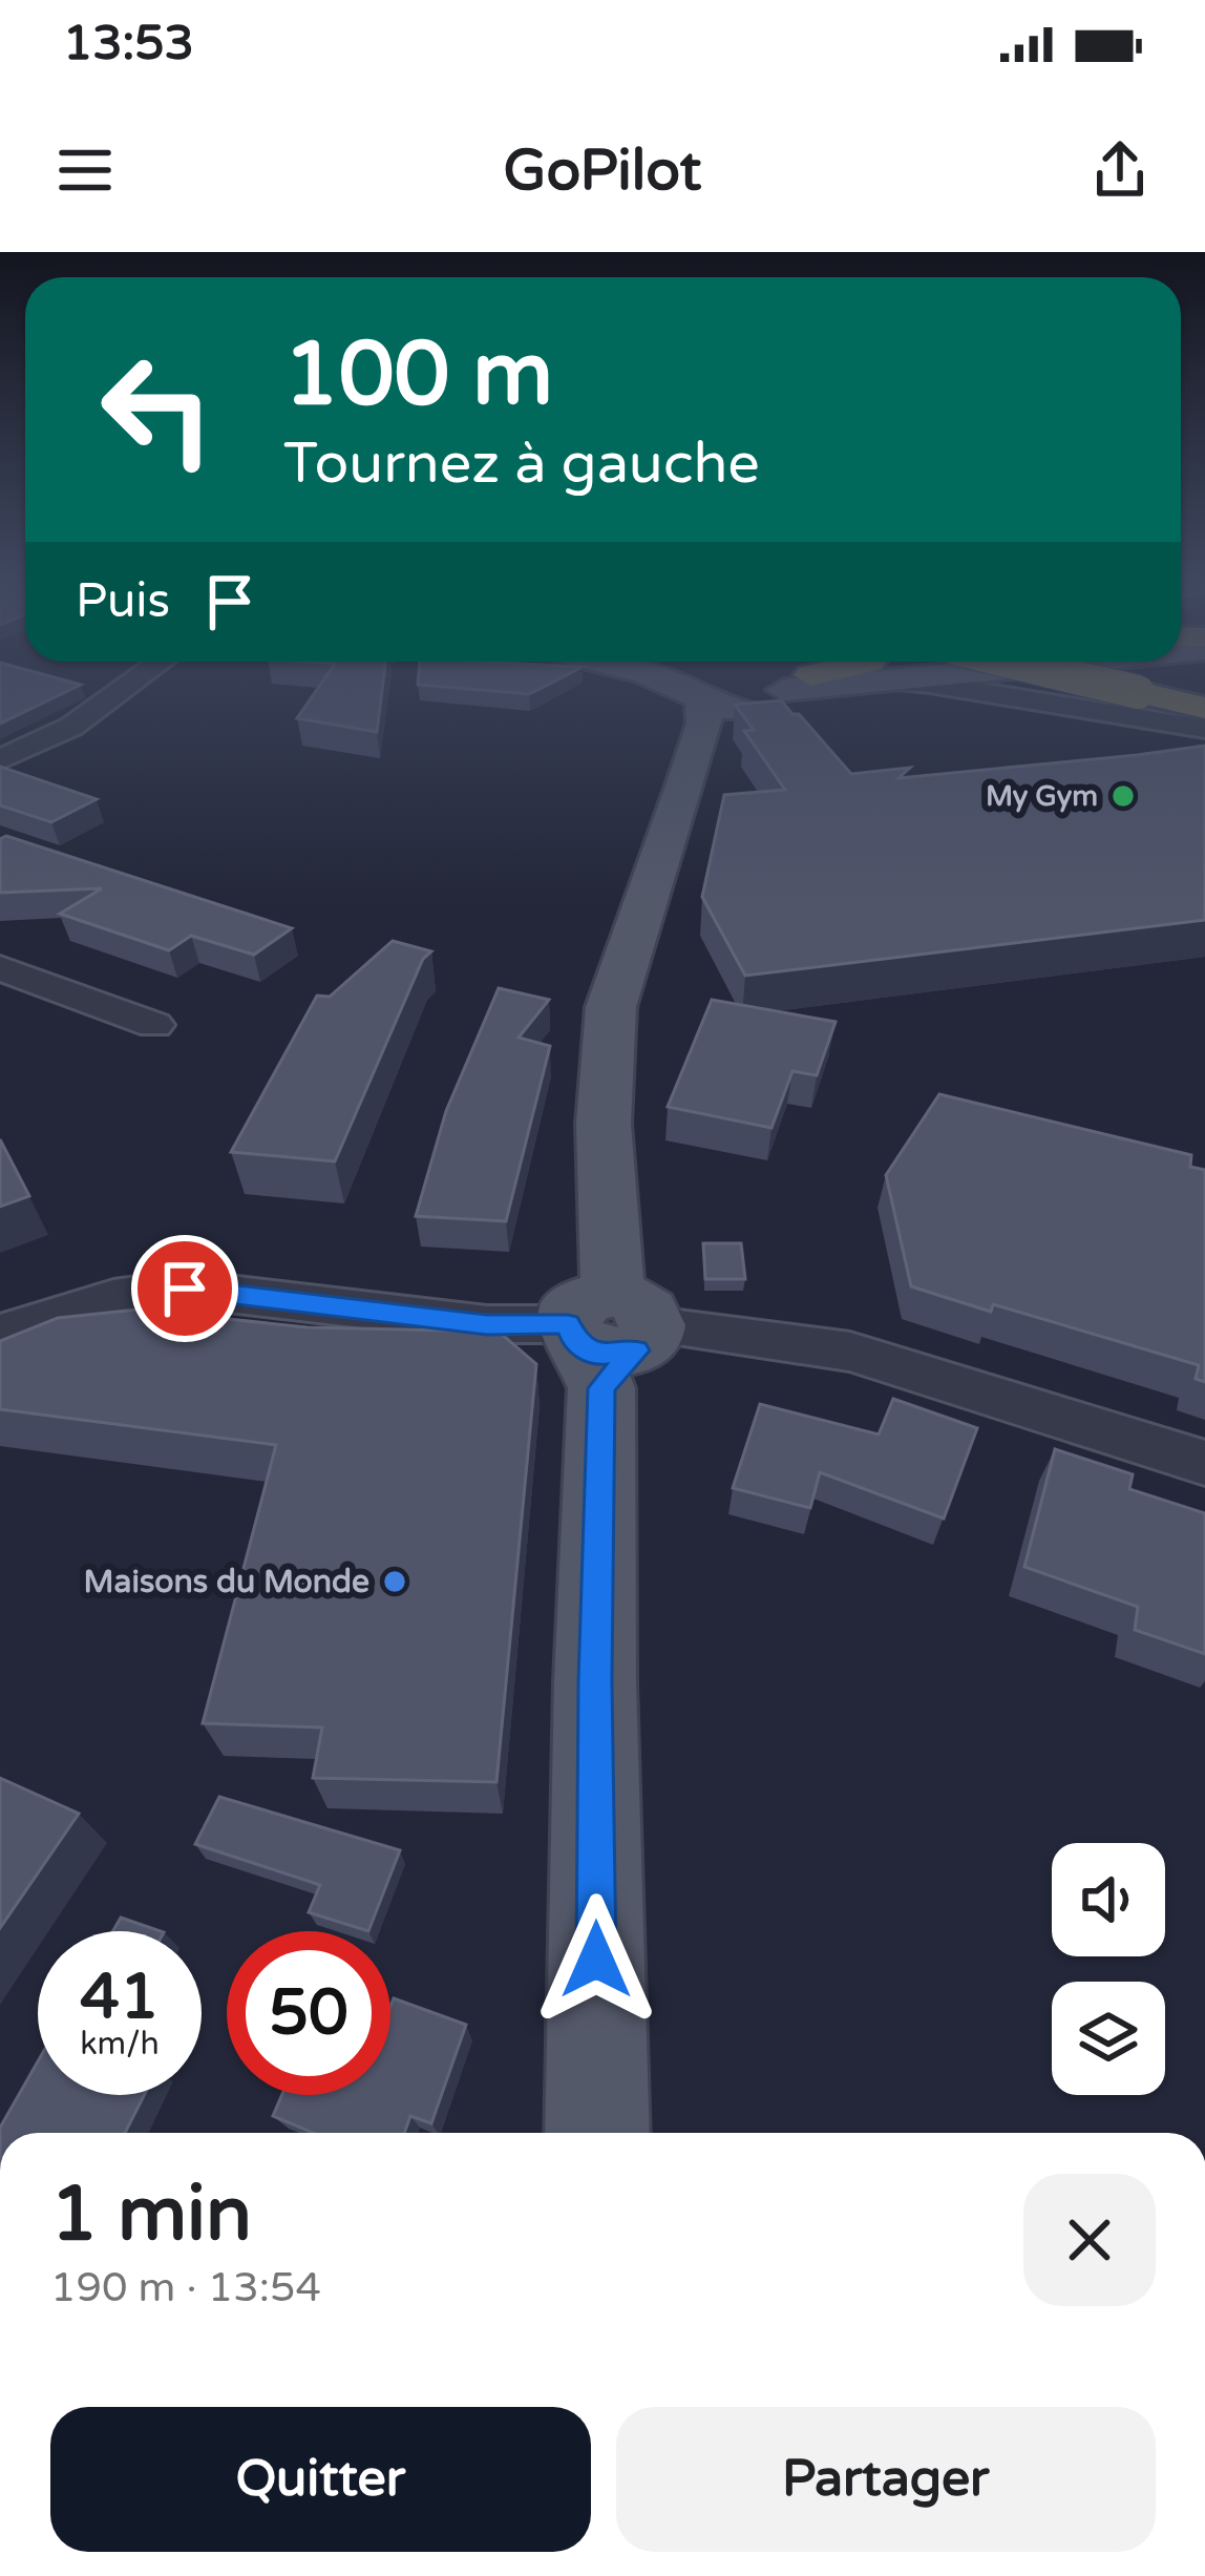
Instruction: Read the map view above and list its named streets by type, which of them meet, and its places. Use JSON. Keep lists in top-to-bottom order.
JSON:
{
  "places": ["My Gym", "Maisons du Monde"],
  "page": {
    "status": "13:53",
    "header": "GoPilot",
    "turn": ["100 m", "Tournez à gauche"],
    "then": "Puis",
    "speed": "41 km/h",
    "limit": "50",
    "heading": ["1 min", "190 m · 13:54"],
    "buttons": ["Quitter", "Partager"]
  }
}
